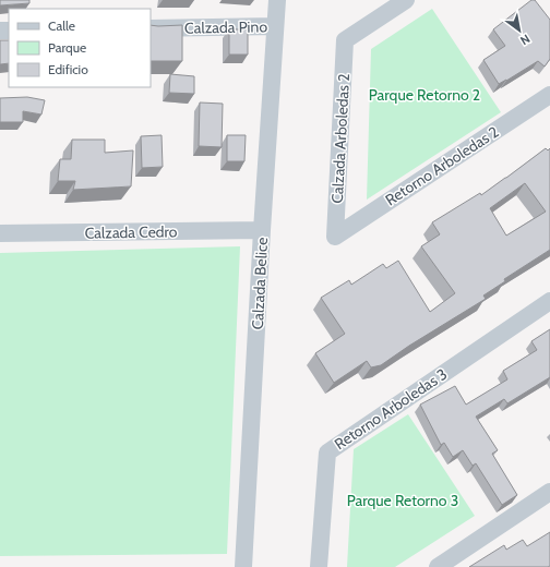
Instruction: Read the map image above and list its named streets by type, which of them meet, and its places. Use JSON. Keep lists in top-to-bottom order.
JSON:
{
  "streets": {
    "street": [
      "Calzada Pino",
      "Calzada Arboledas 2",
      "Retorno Arboledas 2",
      "Calzada Cedro",
      "Calzada Belice",
      "Retorno Arboledas 3"
    ]
  },
  "crossings": [
    ["Calzada Pino", "Calzada Belice"],
    ["Calzada Arboledas 2", "Retorno Arboledas 2"],
    ["Calzada Cedro", "Calzada Belice"]
  ],
  "parks": ["Parque Retorno 2", "Parque Retorno 3"],
  "legend": ["Calle", "Parque", "Edificio"],
  "north": "bottom right"
}
